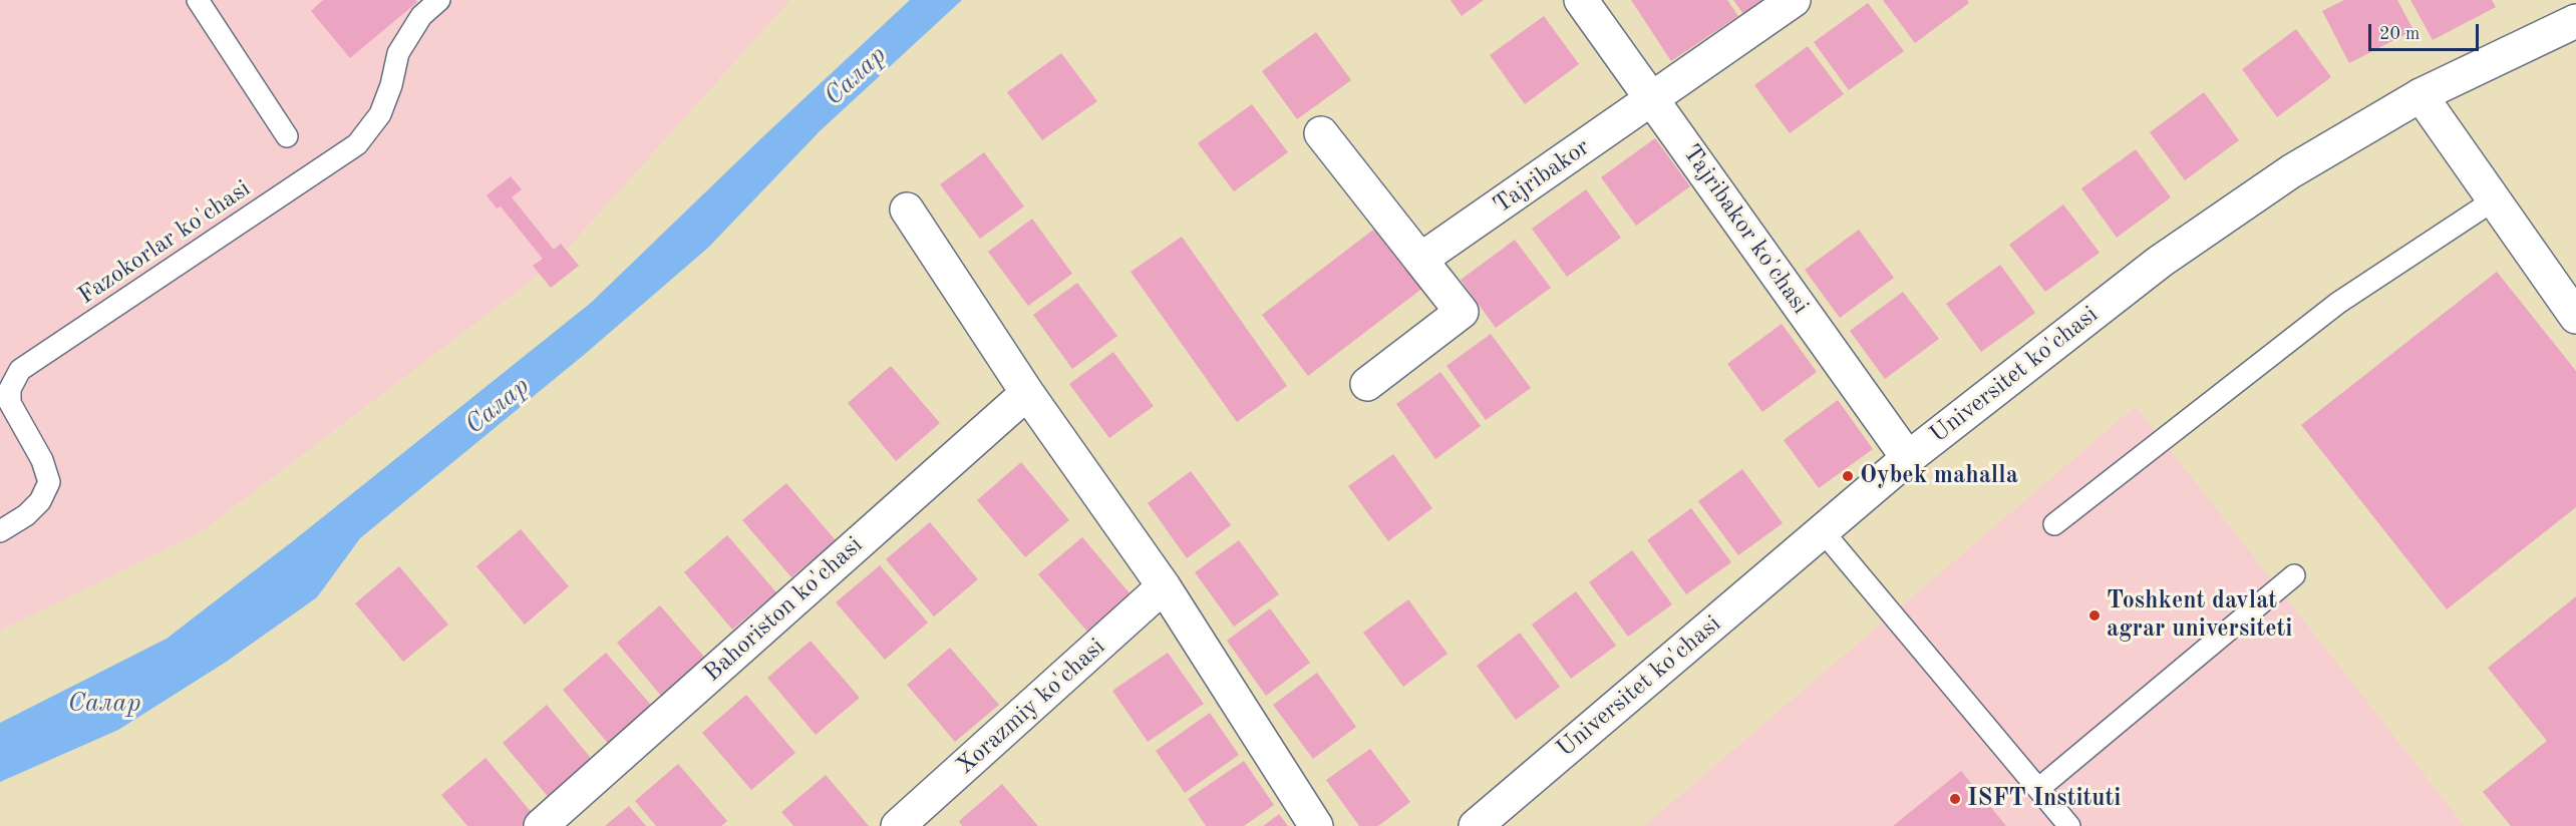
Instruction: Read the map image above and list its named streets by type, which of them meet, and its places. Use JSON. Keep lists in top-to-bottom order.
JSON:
{
  "streets": {
    "street": [
      "Tajribakor",
      "Tajribakor ko'chasi",
      "Universitet ko'chasi",
      "Bahoriston ko'chasi",
      "Xorazmiy ko'chasi"
    ],
    "lane": ["Fazokorlar ko'chasi"]
  },
  "crossings": [
    ["Tajribakor", "Tajribakor ko'chasi"],
    ["Tajribakor ko'chasi", "Universitet ko'chasi"]
  ],
  "water": ["Салар"],
  "places": ["Oybek mahalla", "Toshkent davlat agrar universiteti", "ISFT Instituti"],
  "scale_bar": "20 m"
}
